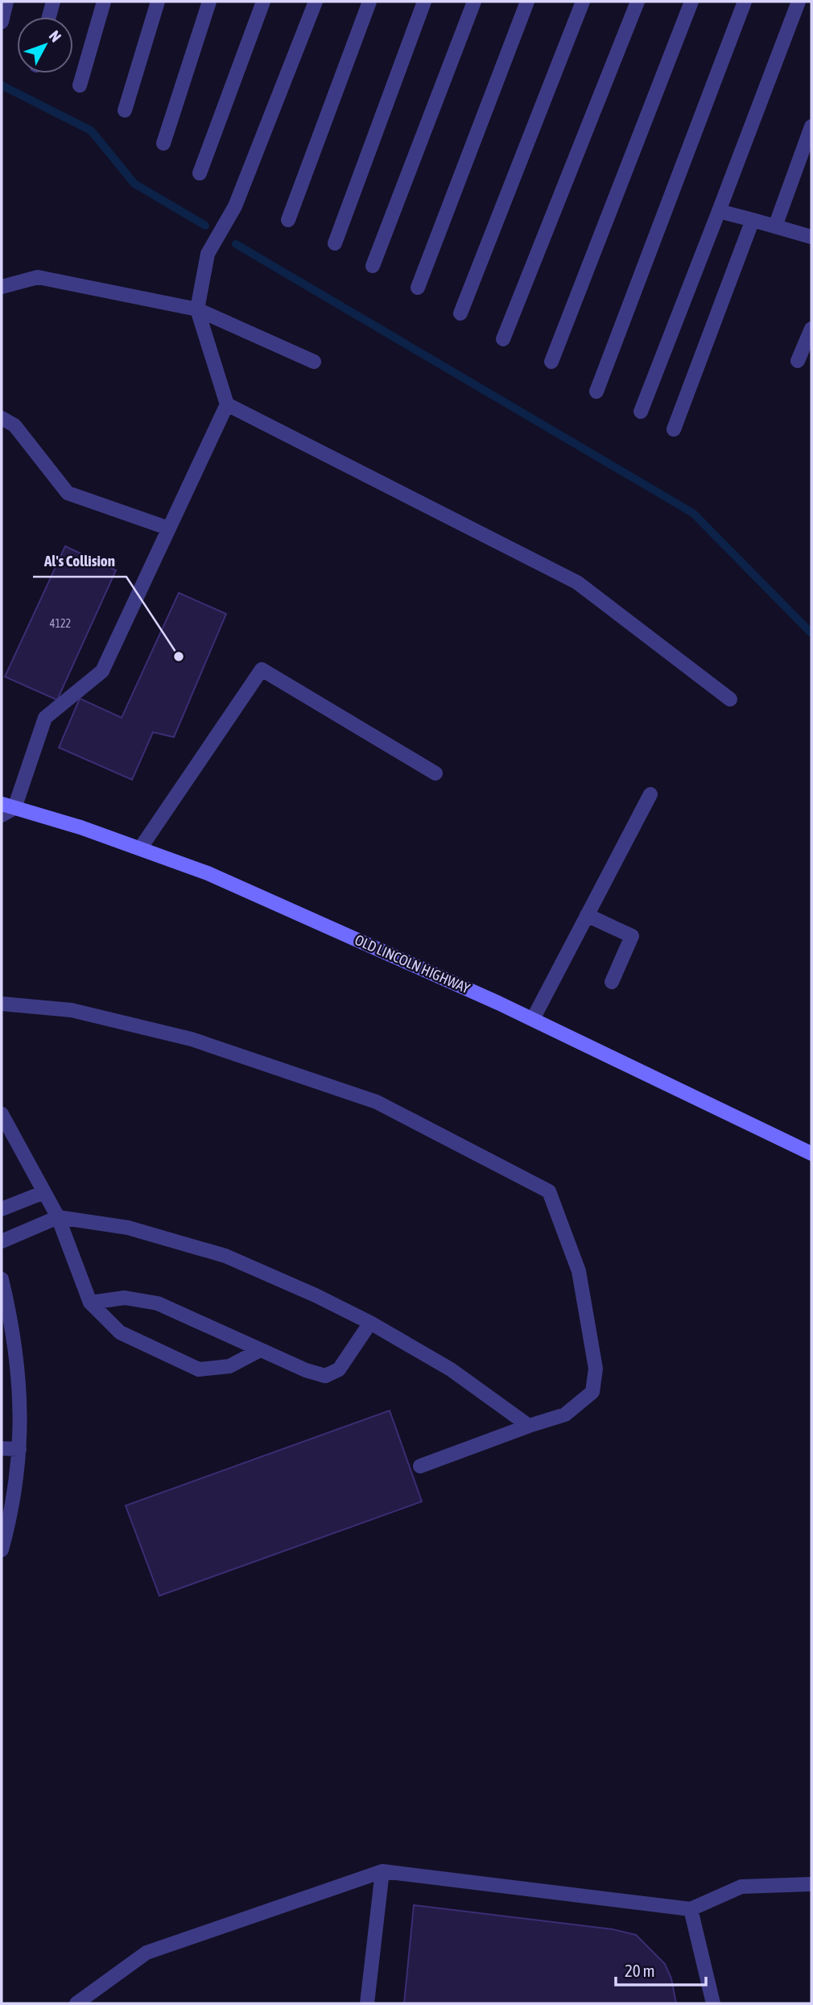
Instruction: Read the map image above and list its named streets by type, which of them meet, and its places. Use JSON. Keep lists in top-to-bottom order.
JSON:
{
  "streets": {
    "main road": ["OLD LINCOLN HIGHWAY"]
  },
  "places": ["Al's Collision"],
  "house_numbers": ["4122"],
  "scale_bar": "20 m",
  "north": "top right"
}
